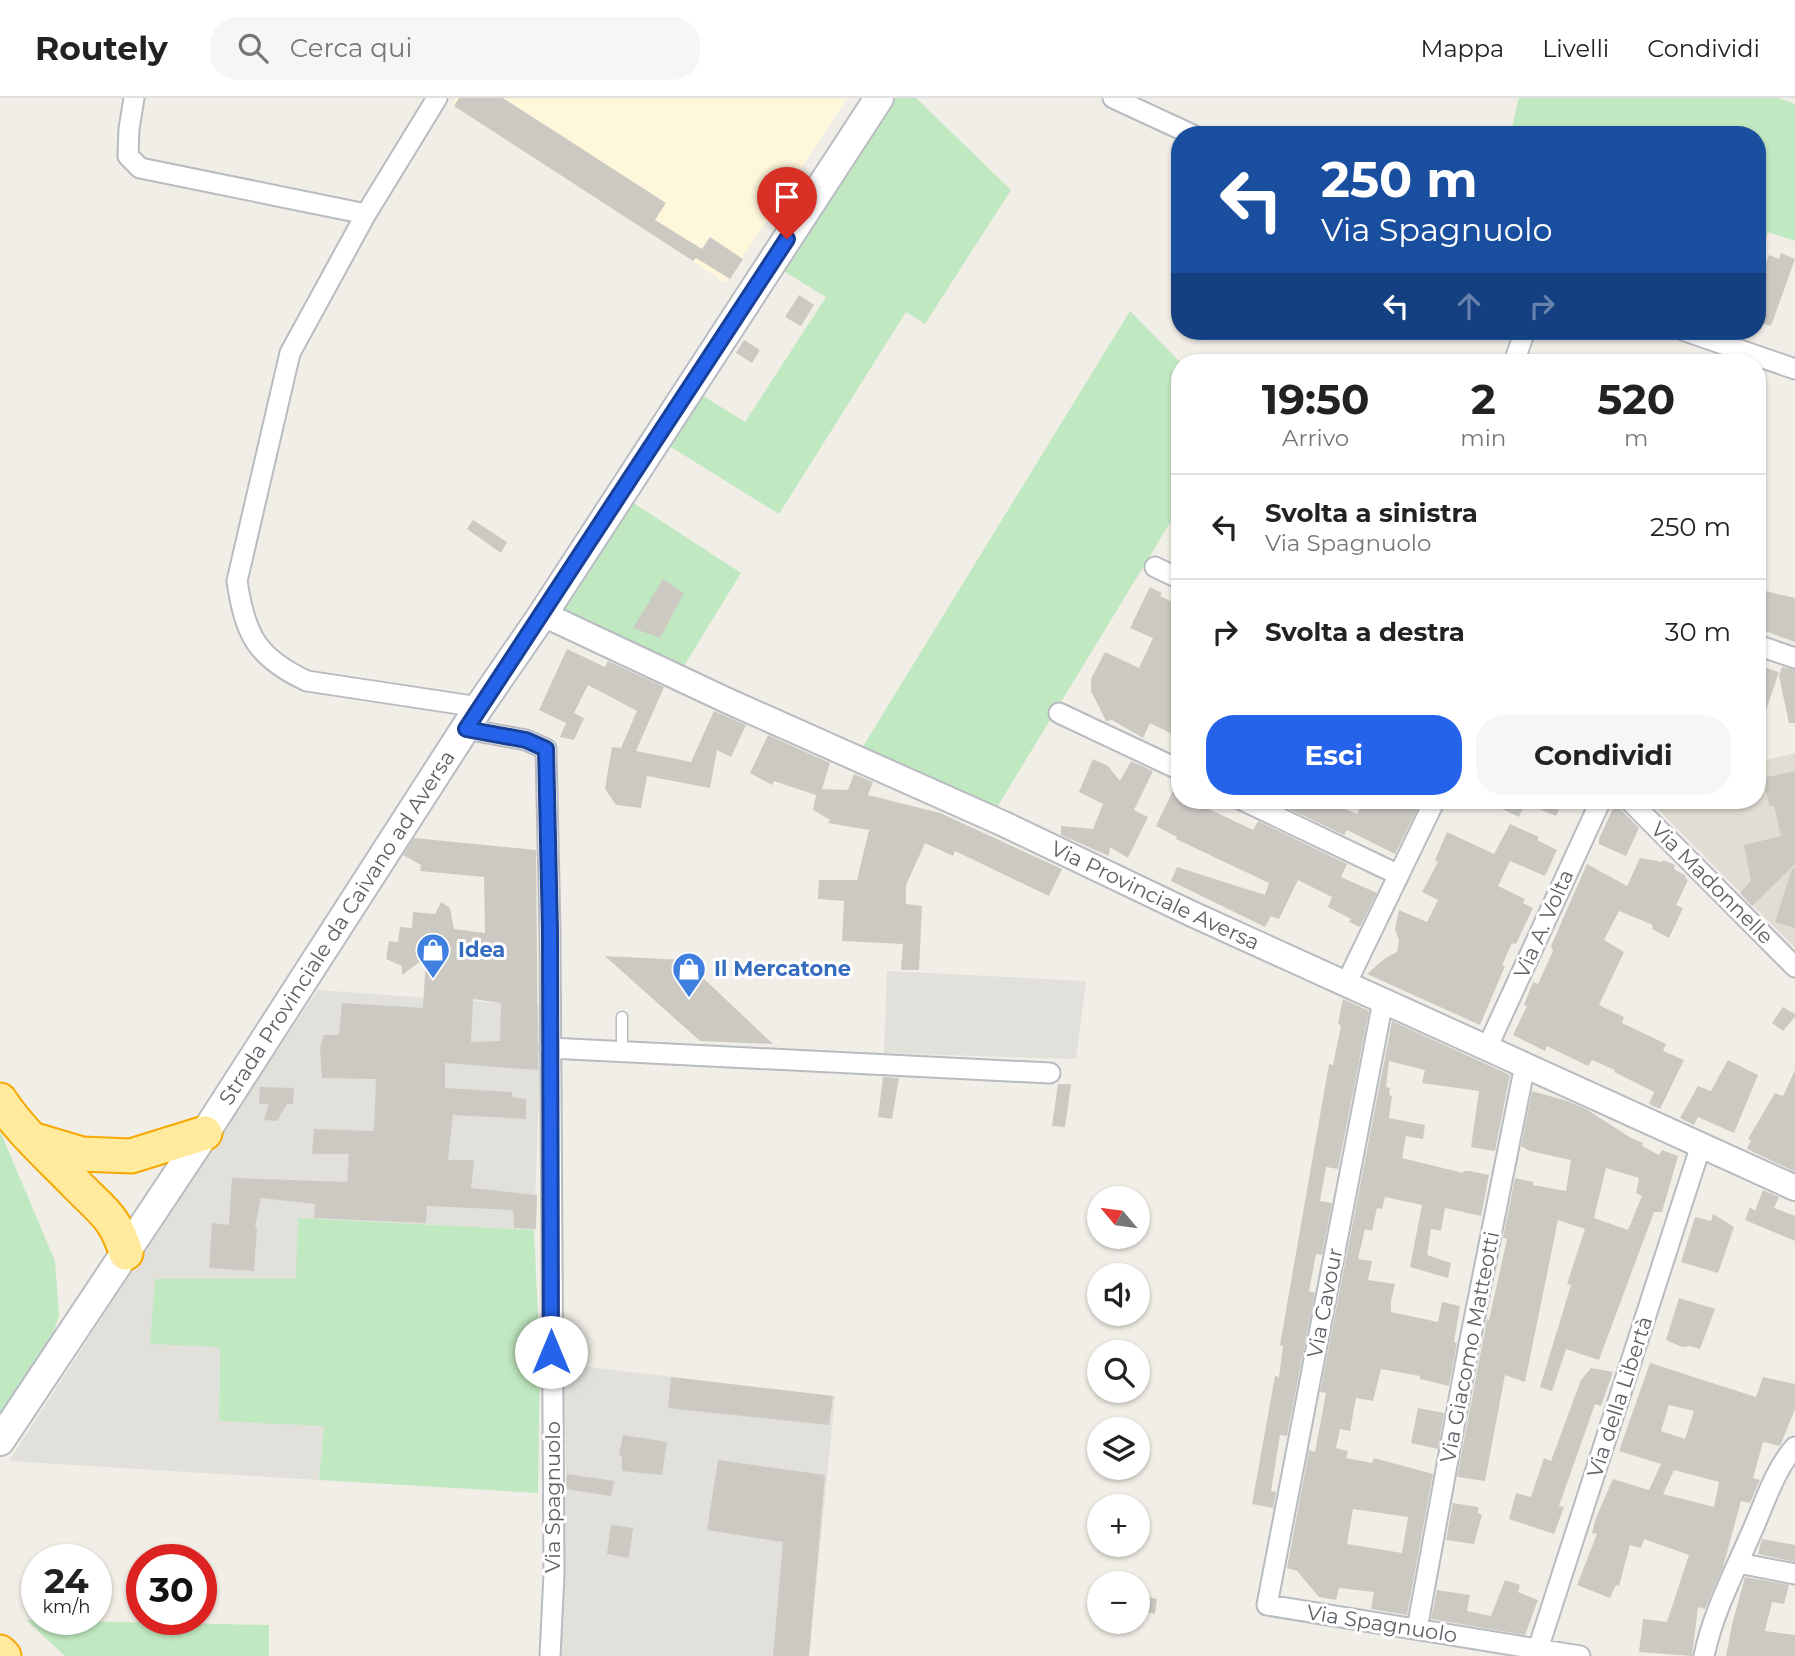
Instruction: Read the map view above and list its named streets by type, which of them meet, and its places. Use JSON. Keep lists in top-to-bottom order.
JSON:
{
  "streets": {
    "main road": ["Strada Provinciale da Caivano ad Aversa"],
    "street": [
      "Via Madonnelle",
      "Via Provinciale Aversa",
      "Via A. Volta",
      "Via Cavour",
      "Via Giacomo Matteotti",
      "Via della Libertà",
      "Via Spagnuolo"
    ]
  },
  "crossings": [
    ["Via Provinciale Aversa", "Via A. Volta"],
    ["Via Provinciale Aversa", "Strada Provinciale da Caivano ad Aversa"],
    ["Via Provinciale Aversa", "Via Cavour"],
    ["Via Provinciale Aversa", "Via Giacomo Matteotti"],
    ["Via Provinciale Aversa", "Via della Libertà"],
    ["Strada Provinciale da Caivano ad Aversa", "Via Spagnuolo"],
    ["Via Cavour", "Via Spagnuolo"],
    ["Via Giacomo Matteotti", "Via Spagnuolo"],
    ["Via della Libertà", "Via Spagnuolo"]
  ],
  "places": {
    "shop": ["Idea", "Il Mercatone"]
  },
  "north": "top left",
  "page": {
    "header": "Routely",
    "search": "Cerca qui",
    "nav": ["Mappa", "Livelli", "Condividi"],
    "turn": ["250 m", "Via Spagnuolo"],
    "eta": [
      "19:50",
      "Arrivo",
      "2",
      "min",
      "520",
      "m"
    ],
    "list": [
      {
        "name": "Svolta a sinistra",
        "note": "Via Spagnuolo",
        "value": "250 m"
      },
      {
        "name": "Svolta a destra",
        "value": "30 m"
      }
    ],
    "buttons": ["Esci", "Condividi"],
    "map_buttons": ["+", "−"],
    "speed": "24 km/h",
    "limit": "30"
  }
}
